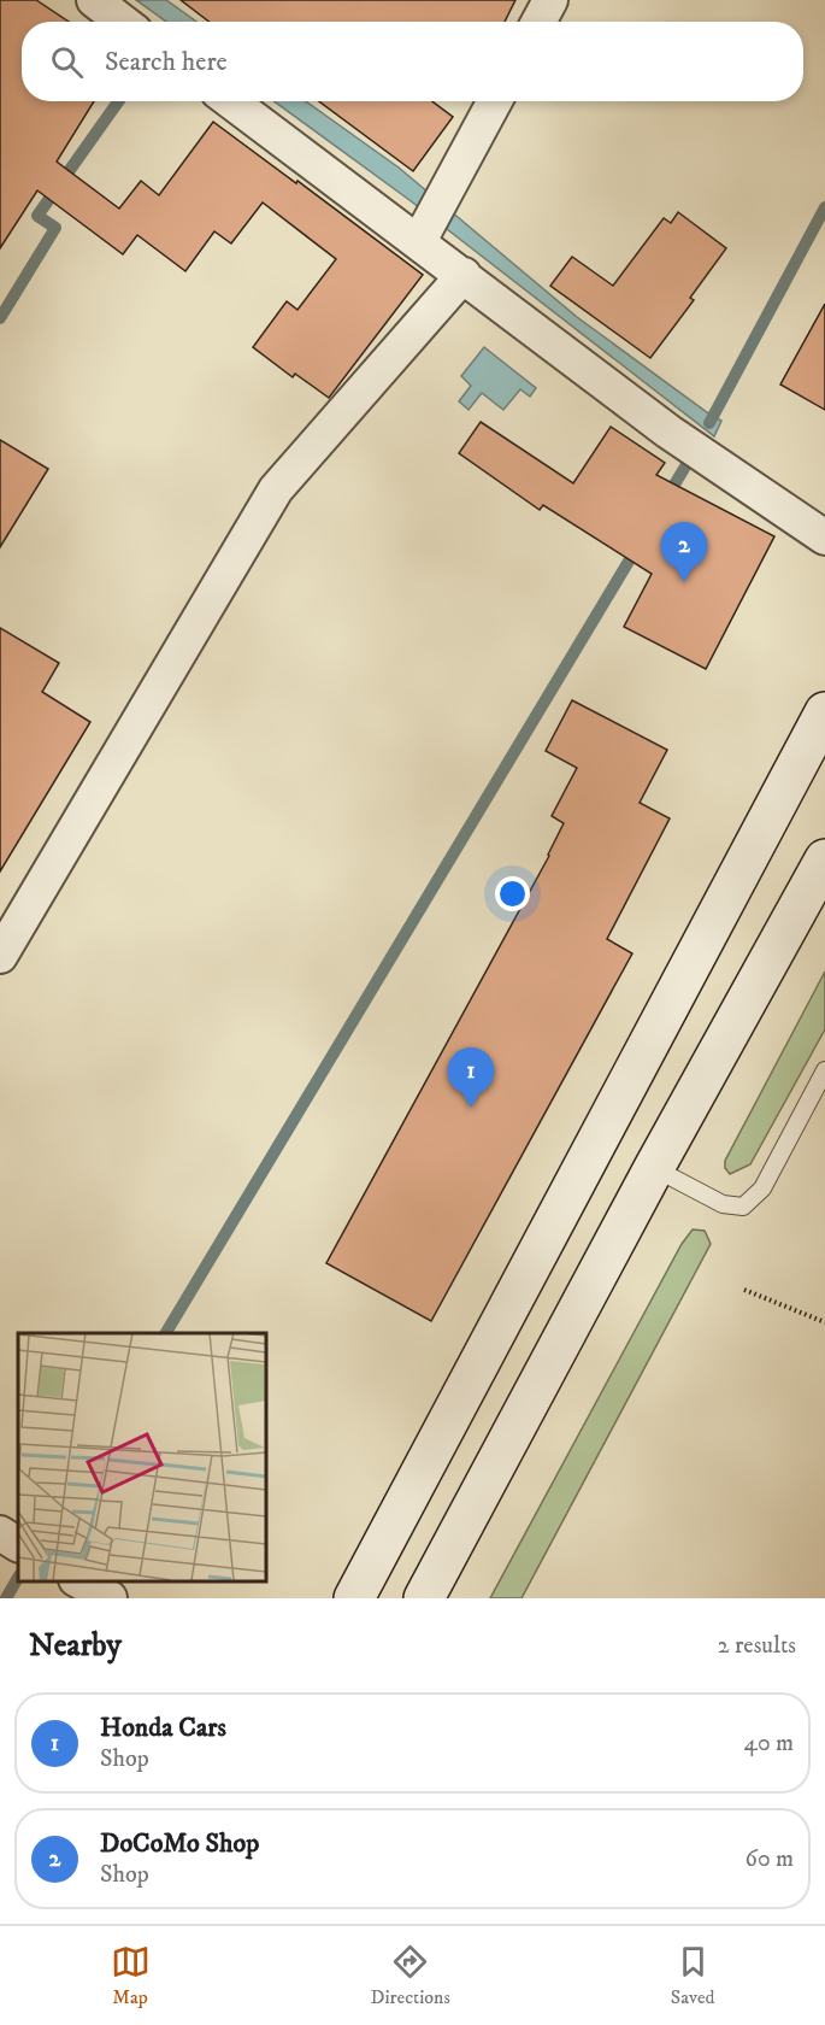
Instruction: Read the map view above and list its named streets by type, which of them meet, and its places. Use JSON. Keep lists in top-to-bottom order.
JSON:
{
  "page": {
    "search": "Search here",
    "pins": ["2", "1"],
    "heading": ["Nearby", "2 results"],
    "list": [
      {
        "mark": "1",
        "name": "Honda Cars",
        "note": "Shop",
        "value": "40 m"
      },
      {
        "mark": "2",
        "name": "DoCoMo Shop",
        "note": "Shop",
        "value": "60 m"
      }
    ],
    "nav": ["Map", "Directions", "Saved"]
  }
}
